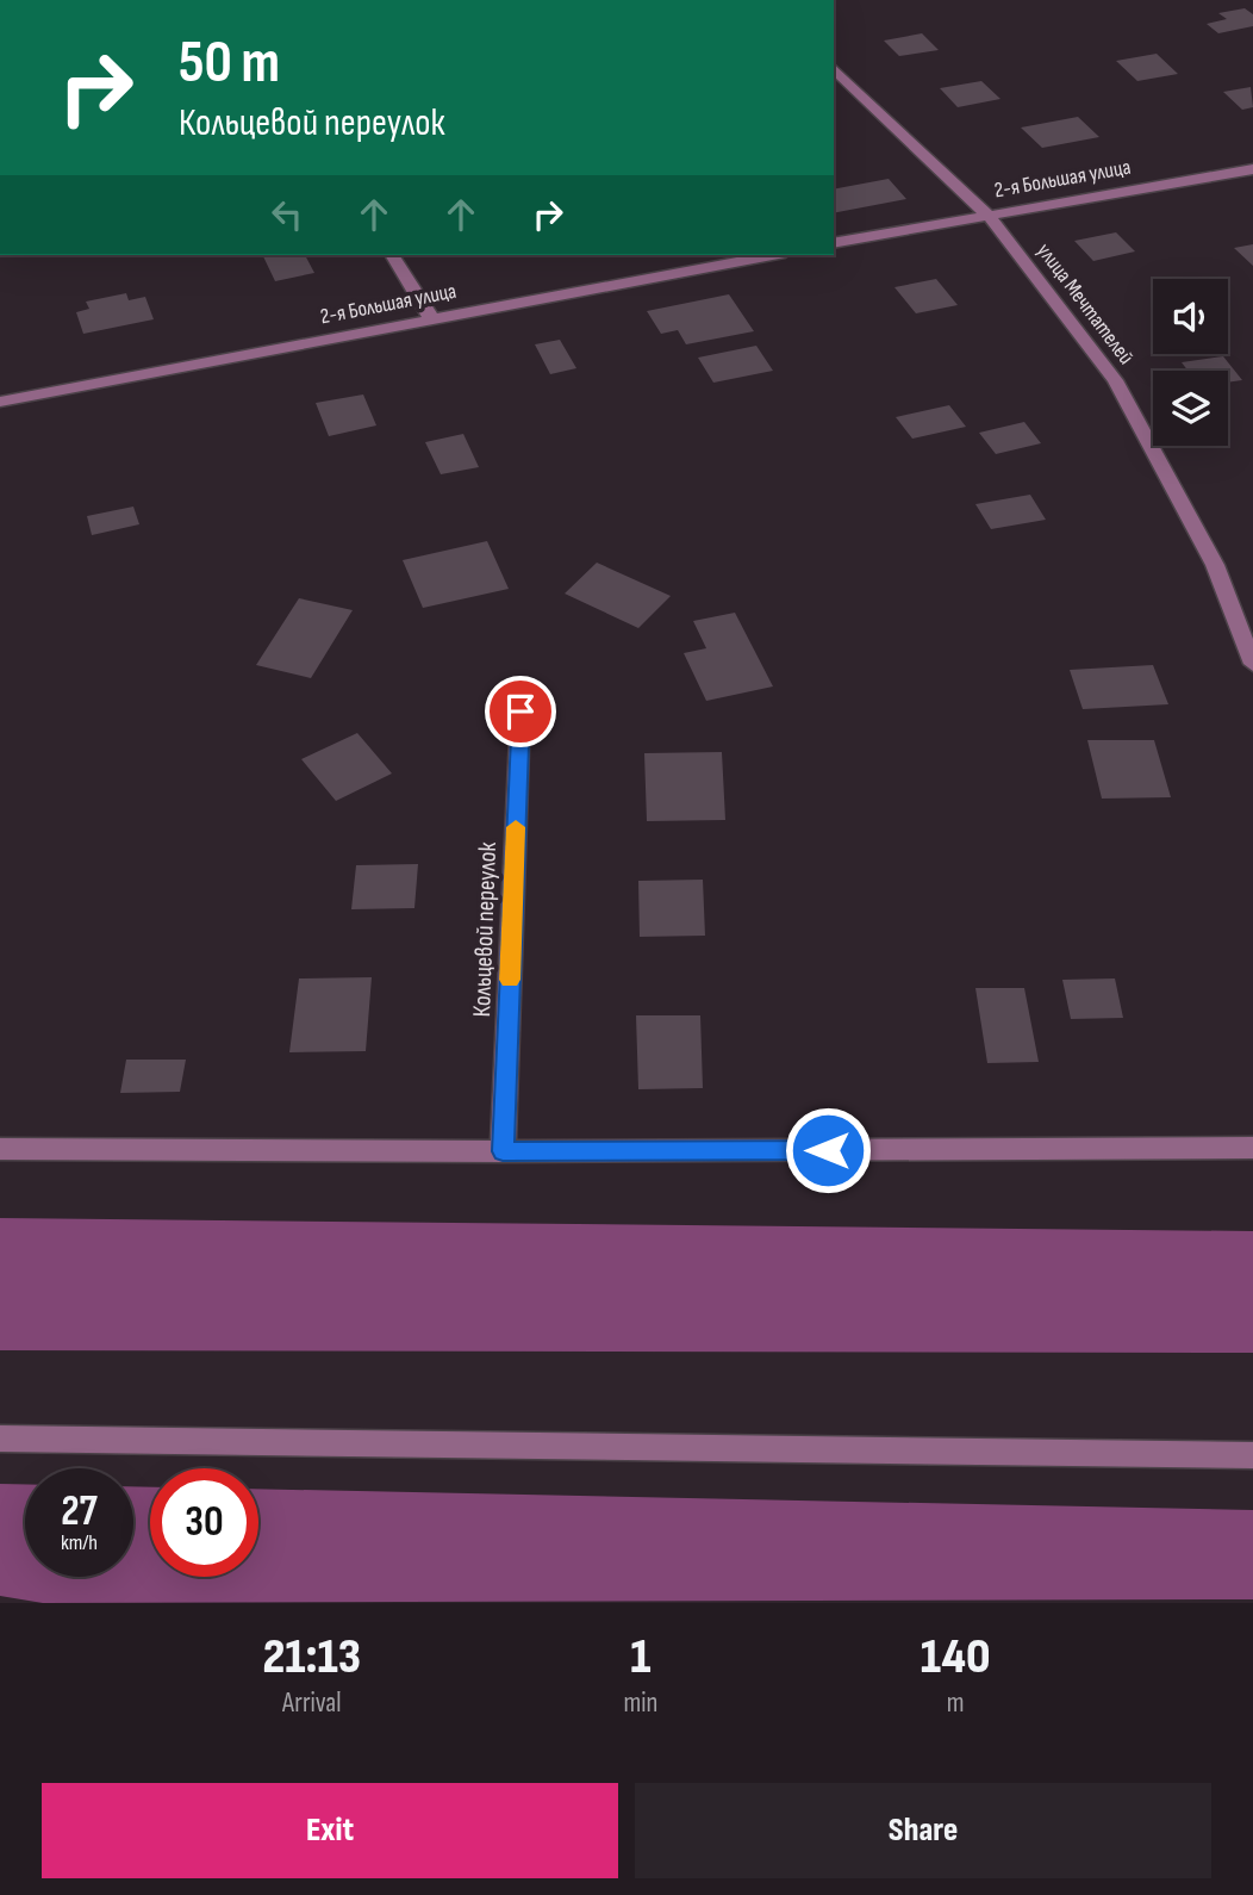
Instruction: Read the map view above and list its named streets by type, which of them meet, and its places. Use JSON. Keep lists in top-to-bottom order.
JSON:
{
  "streets": {
    "street": ["2-я Большая улица", "улица Мечтателей", "Кольцевой переулок"]
  },
  "crossings": [
    ["2-я Большая улица", "улица Мечтателей"]
  ],
  "page": {
    "turn": ["50 m", "Кольцевой переулок"],
    "speed": "27 km/h",
    "limit": "30",
    "eta": [
      "21:13",
      "Arrival",
      "1",
      "min",
      "140",
      "m"
    ],
    "buttons": ["Exit", "Share"]
  }
}
